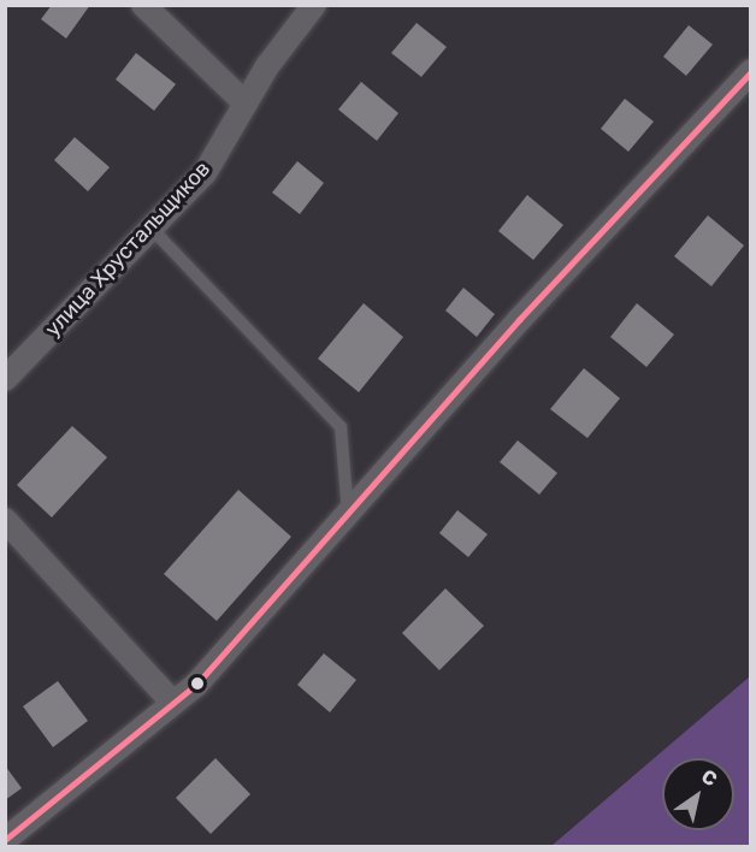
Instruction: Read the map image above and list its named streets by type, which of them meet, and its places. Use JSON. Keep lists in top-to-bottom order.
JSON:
{
  "streets": {
    "street": ["улица Хрустальщиков"]
  },
  "north": "top right"
}
